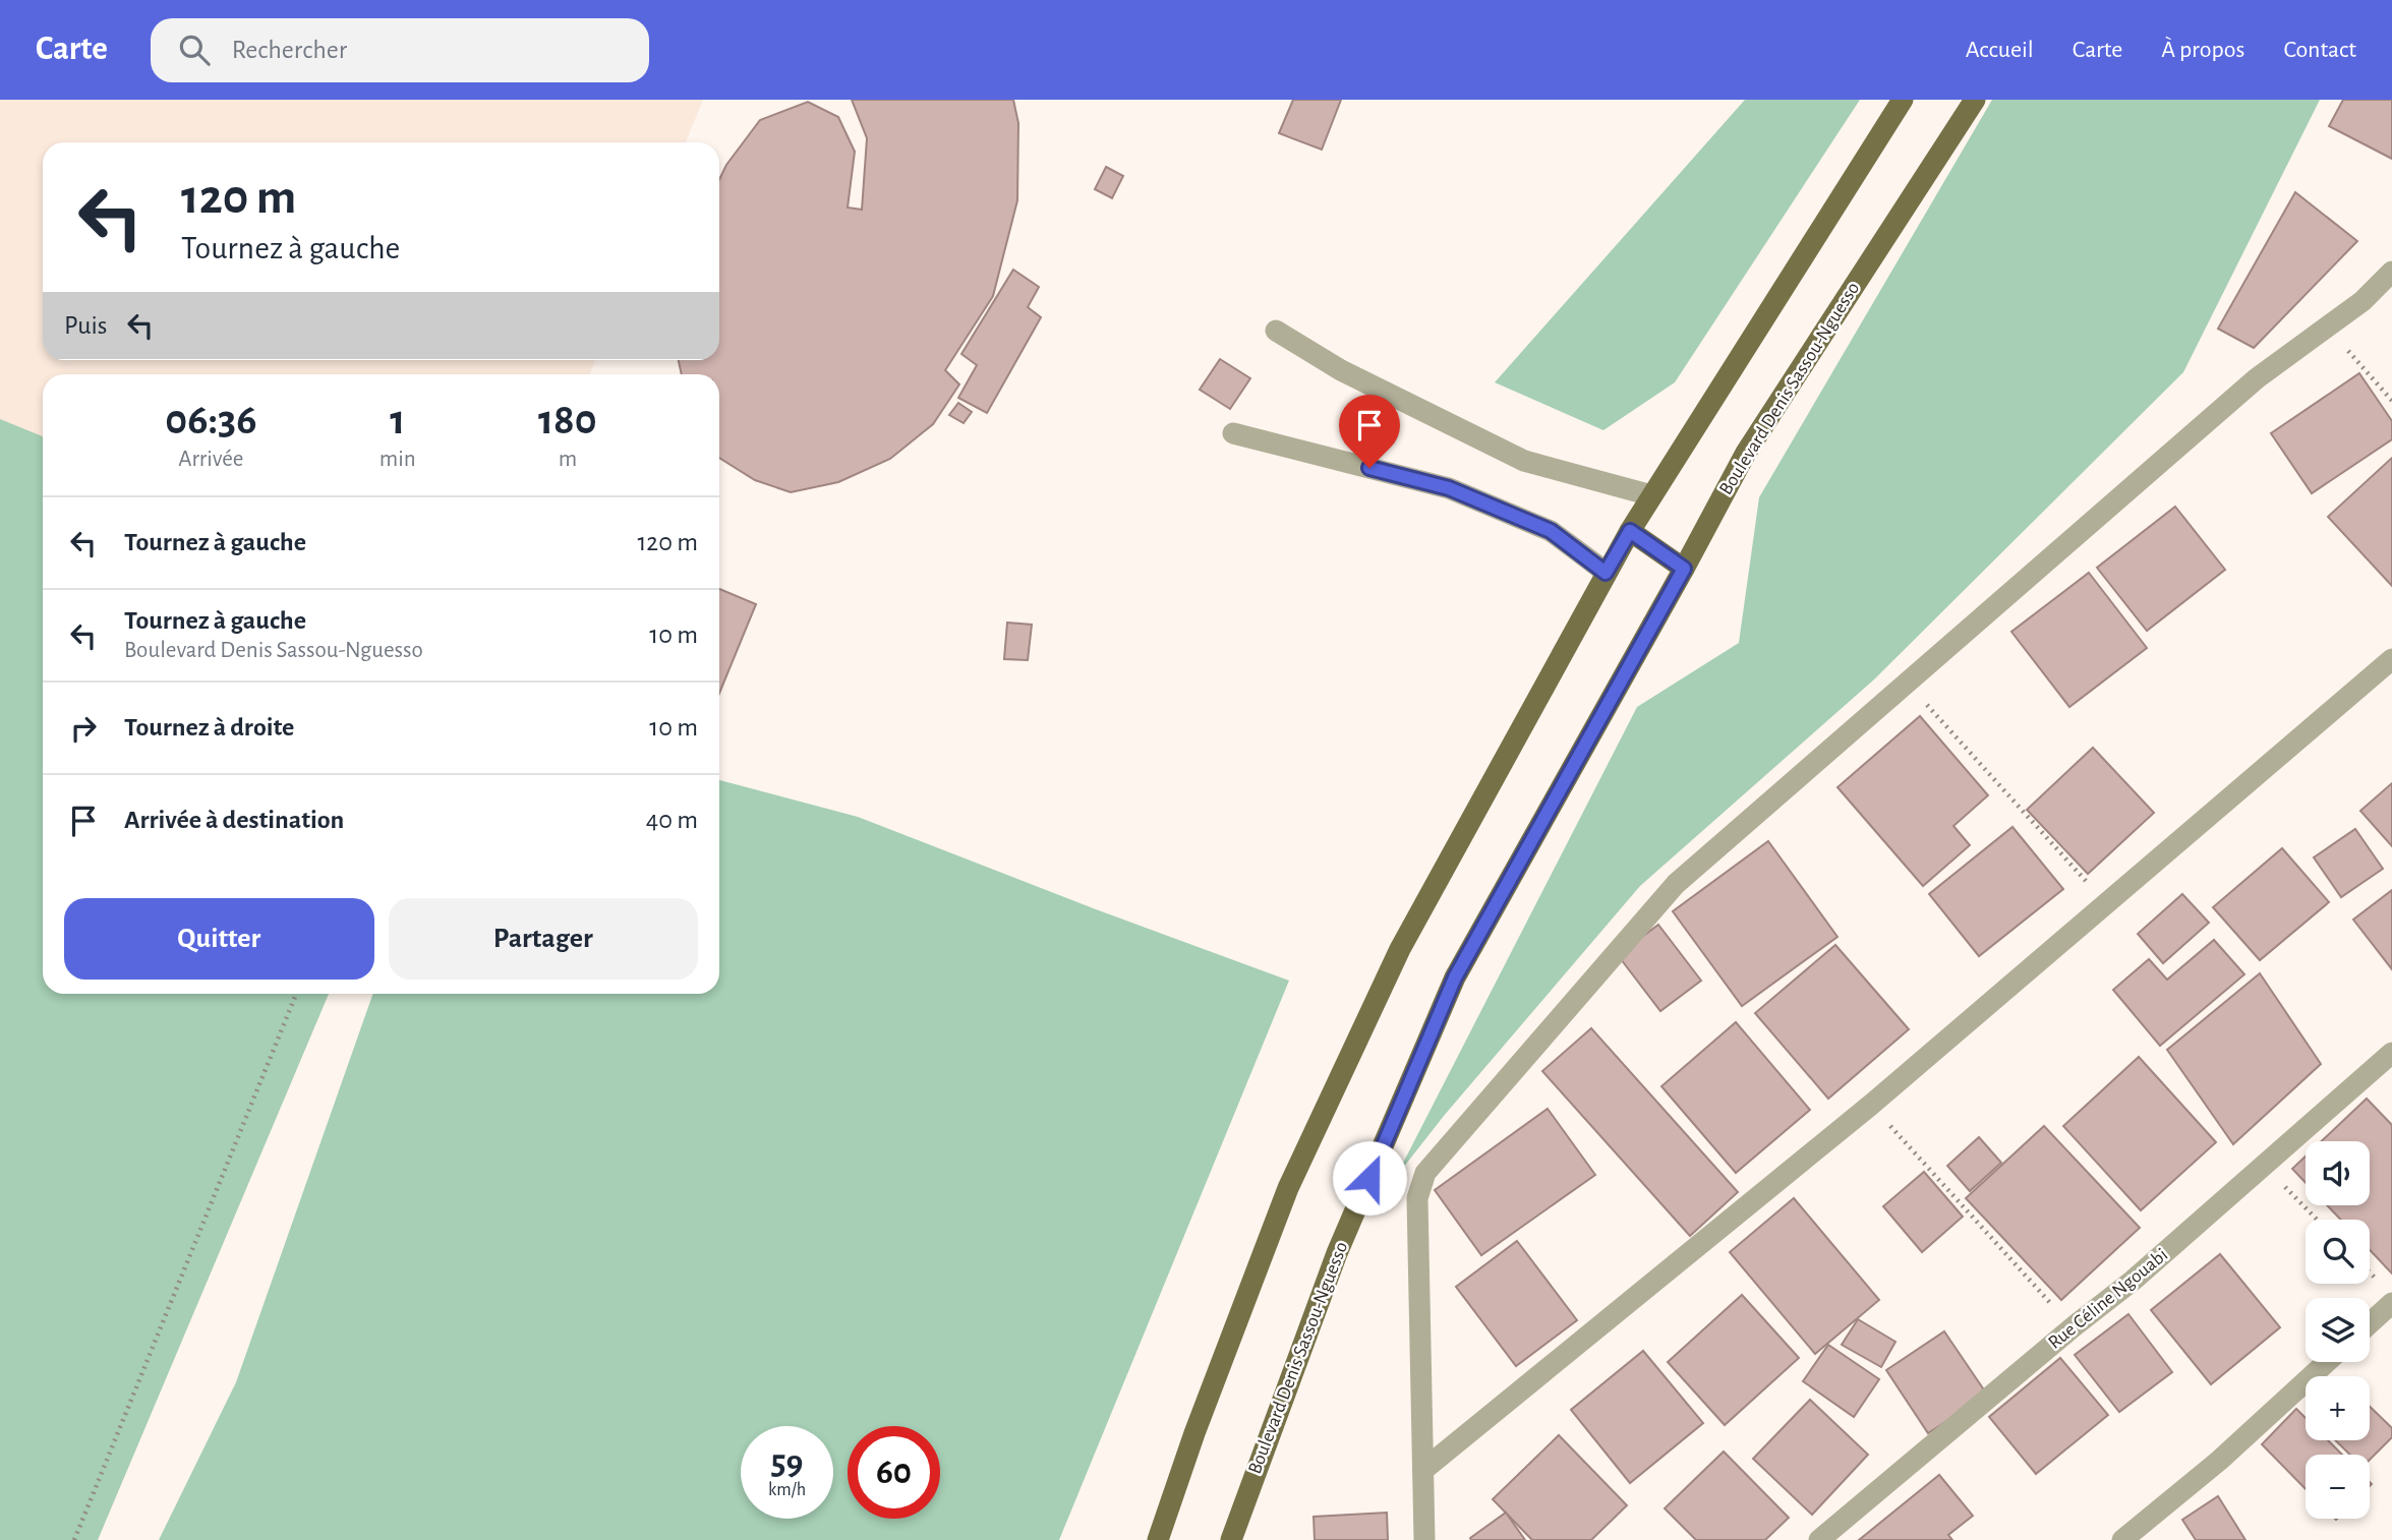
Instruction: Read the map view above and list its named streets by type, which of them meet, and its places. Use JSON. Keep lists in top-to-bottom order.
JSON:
{
  "streets": {
    "main road": ["Boulevard Denis Sassou-Nguesso"],
    "street": ["Rue Céline Ngouabi"]
  },
  "page": {
    "header": "Carte",
    "search": "Rechercher",
    "nav": [
      "Accueil",
      "Carte",
      "À propos",
      "Contact"
    ],
    "turn": ["120 m", "Tournez à gauche"],
    "then": "Puis",
    "eta": [
      "06:36",
      "Arrivée",
      "1",
      "min",
      "180",
      "m"
    ],
    "list": [
      {
        "name": "Tournez à gauche",
        "value": "120 m"
      },
      {
        "name": "Tournez à gauche",
        "note": "Boulevard Denis Sassou-Nguesso",
        "value": "10 m"
      },
      {
        "name": "Tournez à droite",
        "value": "10 m"
      },
      {
        "name": "Arrivée à destination",
        "value": "40 m"
      }
    ],
    "buttons": ["Quitter", "Partager"],
    "map_buttons": ["+", "−"],
    "speed": "59 km/h",
    "limit": "60"
  }
}
